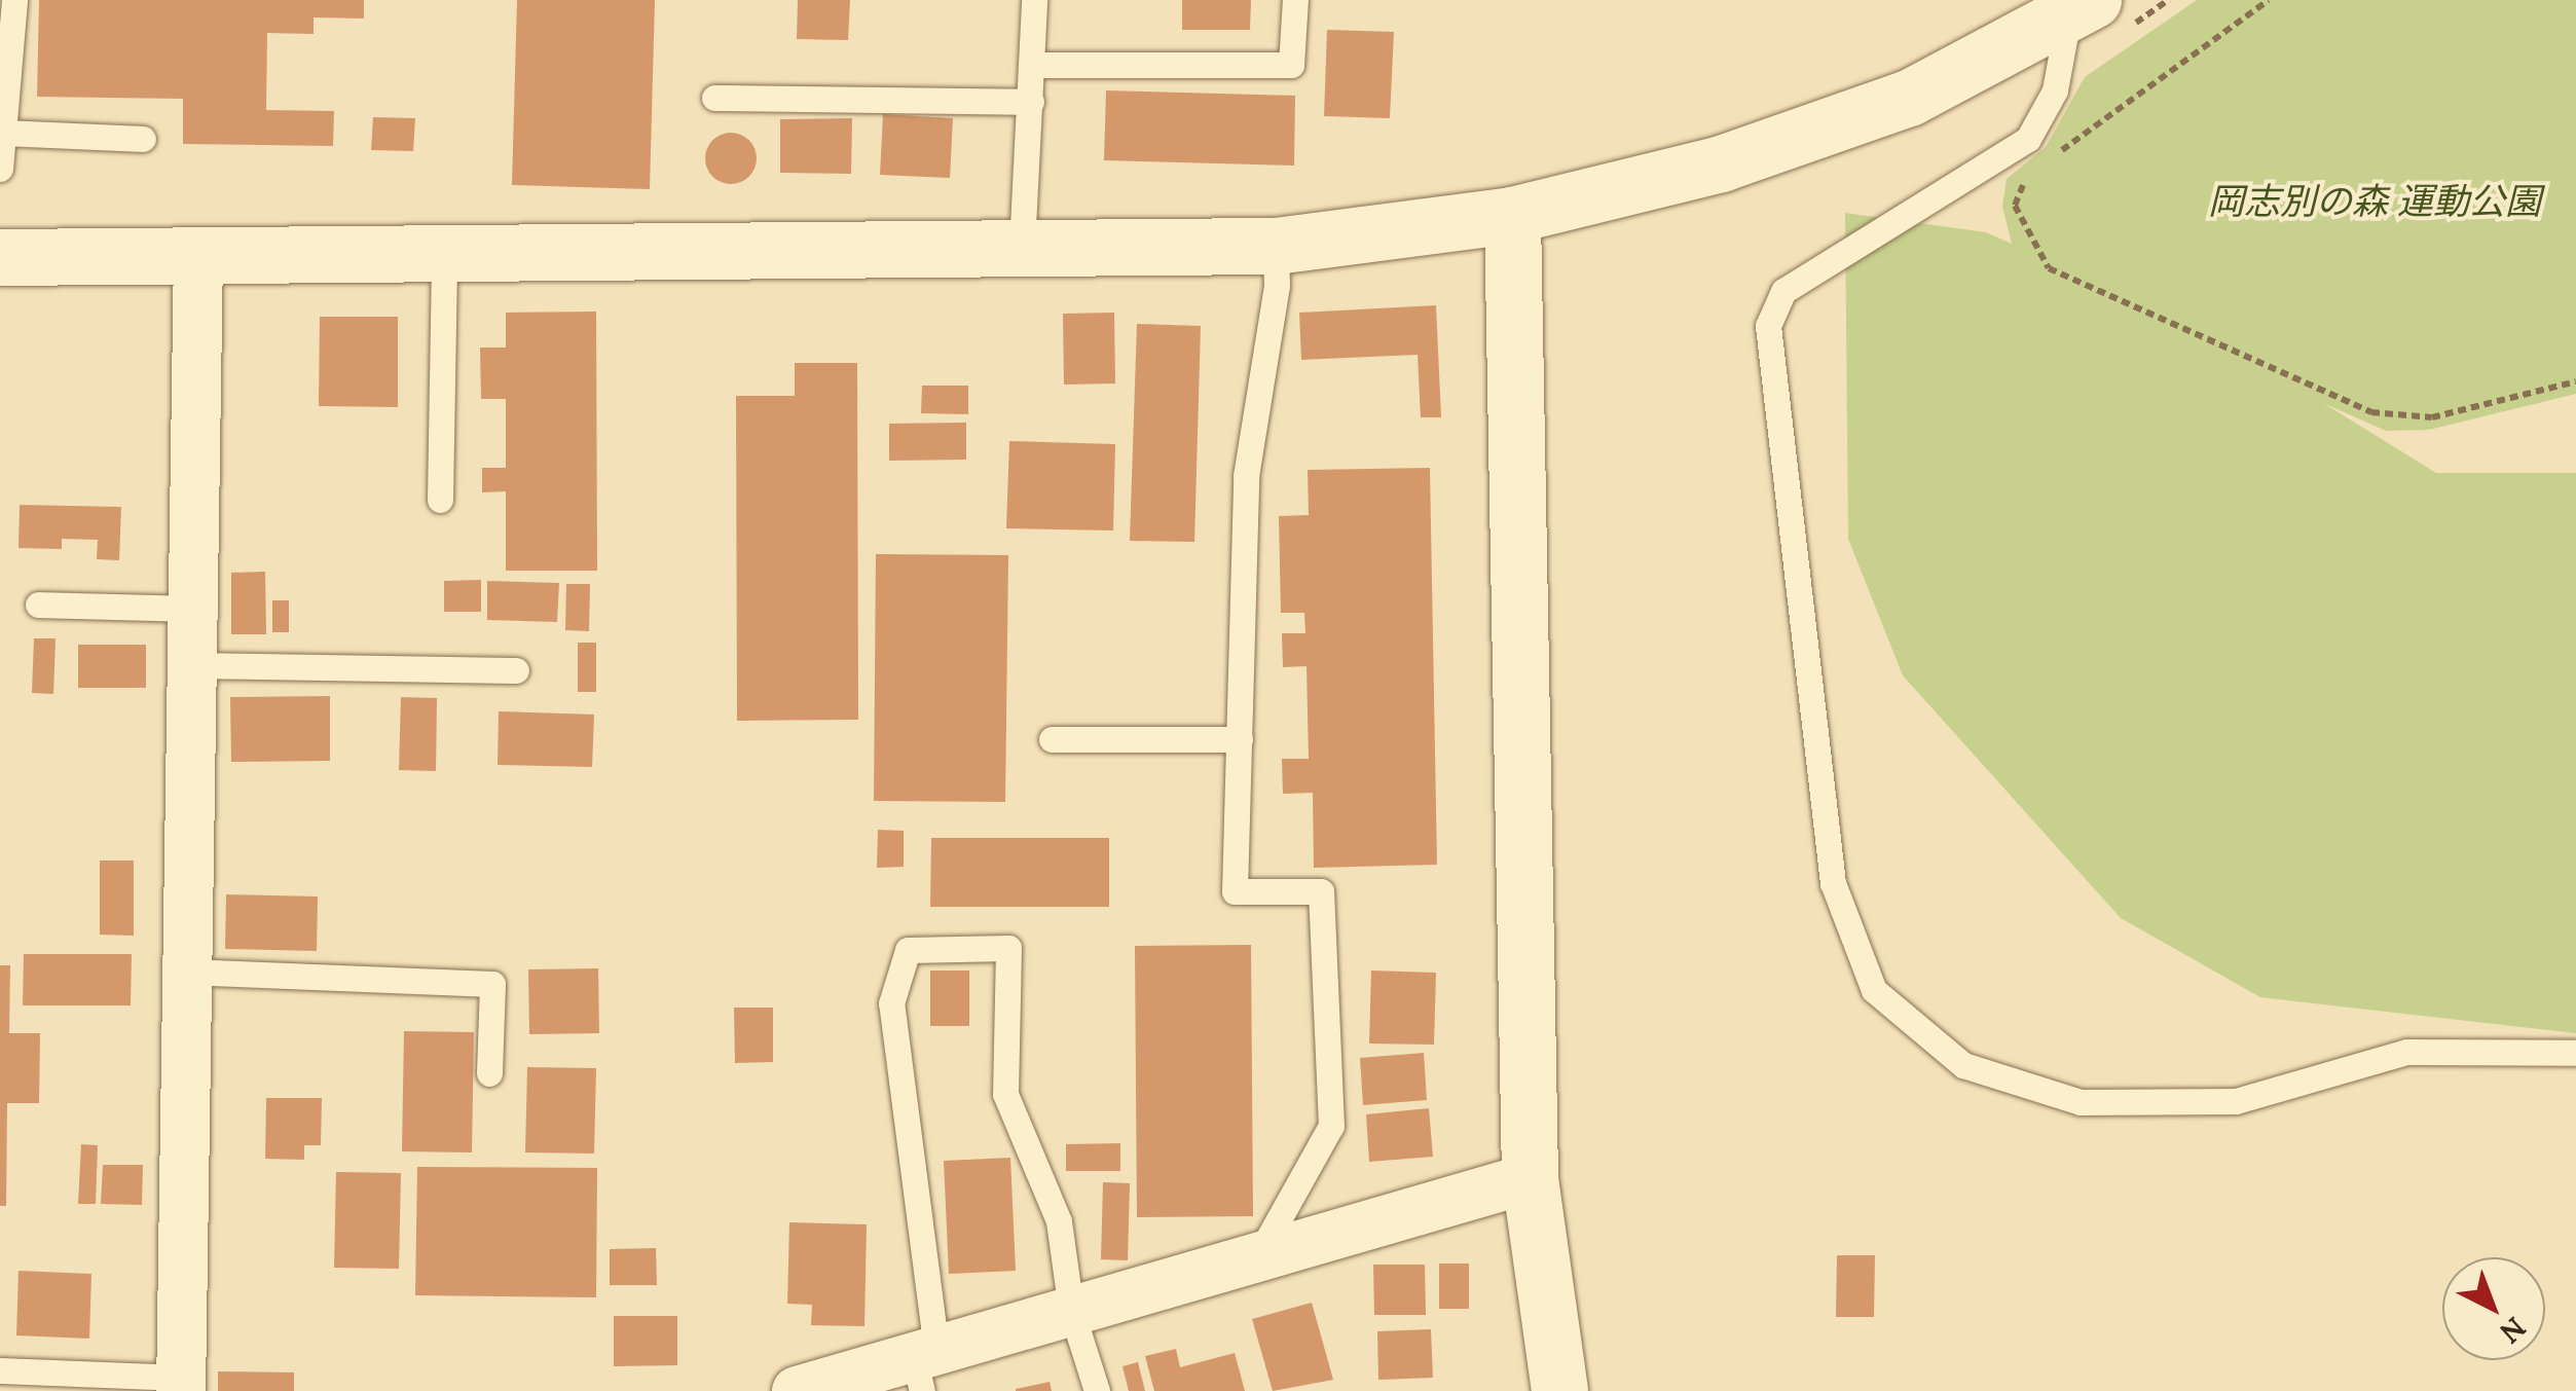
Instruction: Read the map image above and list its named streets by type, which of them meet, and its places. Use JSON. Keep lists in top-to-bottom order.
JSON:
{
  "parks": ["岡志別の森 運動公園"],
  "north": "bottom right"
}
